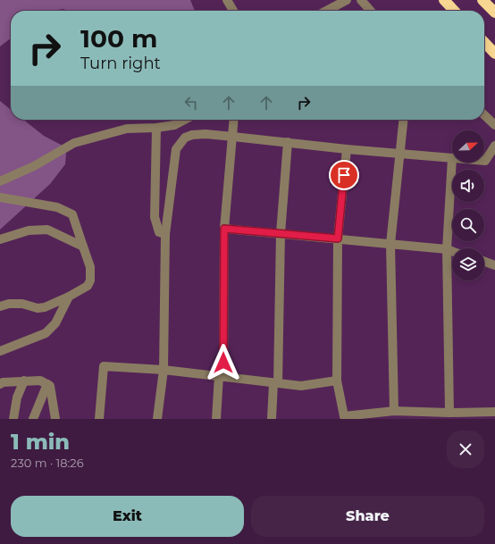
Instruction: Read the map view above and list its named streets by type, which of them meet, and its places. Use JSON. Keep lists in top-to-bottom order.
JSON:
{
  "north": "right",
  "page": {
    "turn": ["100 m", "Turn right"],
    "heading": ["1 min", "230 m · 18:26"],
    "buttons": ["Exit", "Share"]
  }
}
